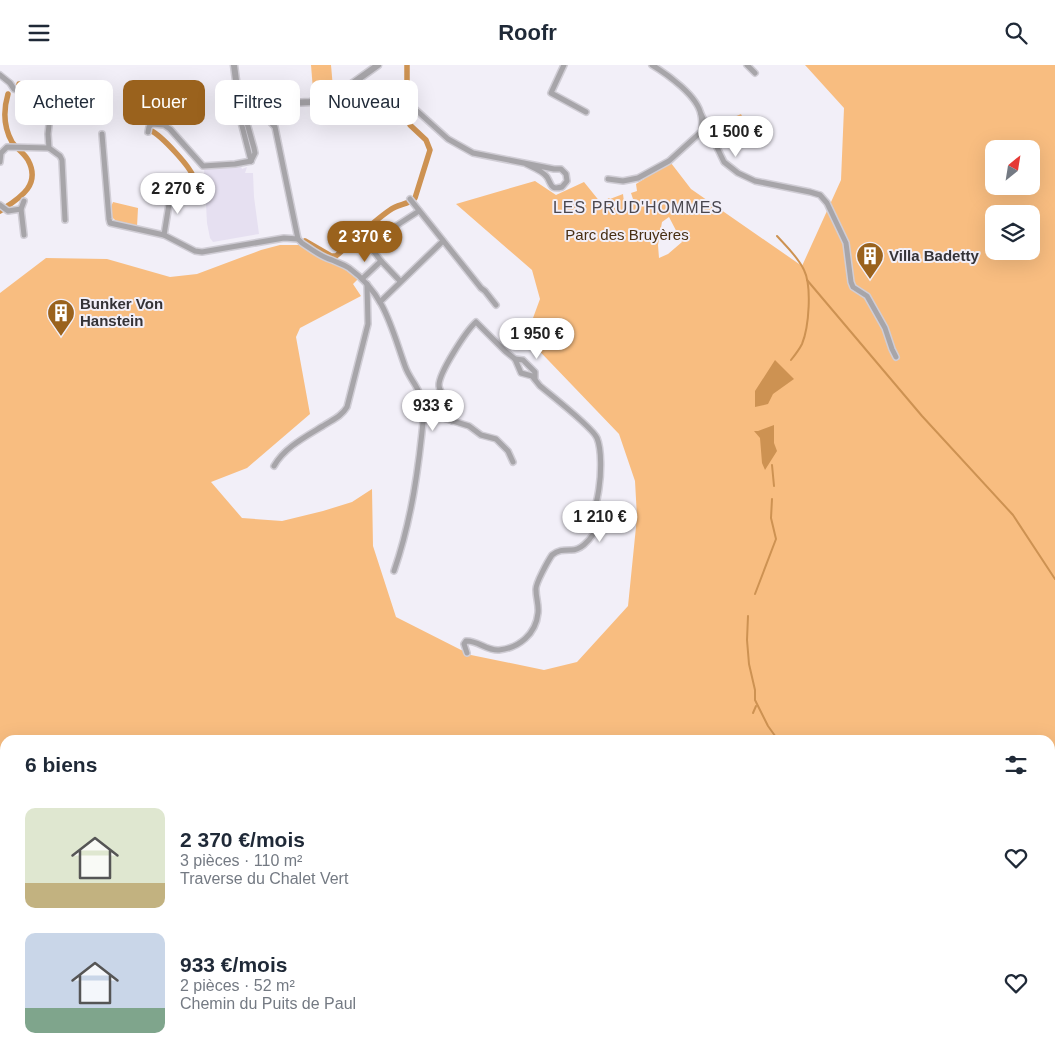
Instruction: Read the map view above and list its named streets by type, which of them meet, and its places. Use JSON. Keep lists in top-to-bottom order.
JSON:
{
  "districts": ["LES PRUD'HOMMES"],
  "parks": ["Parc des Bruyères"],
  "places": {
    "building": ["Villa Badetty", "Bunker Von Hanstein"]
  },
  "north": "top right",
  "page": {
    "header": "Roofr",
    "chip": [
      "Acheter",
      "Louer",
      "Filtres",
      "Nouveau"
    ],
    "price": [
      "1 500 €",
      "2 270 €",
      "2 370 €",
      "1 950 €",
      "933 €",
      "1 210 €"
    ],
    "heading": "6 biens",
    "list": [
      {
        "name": "2 370 €/mois",
        "note": "3 pièces · 110 m² · Traverse du Chalet Vert"
      },
      {
        "name": "933 €/mois",
        "note": "2 pièces · 52 m² · Chemin du Puits de Paul"
      }
    ]
  }
}
